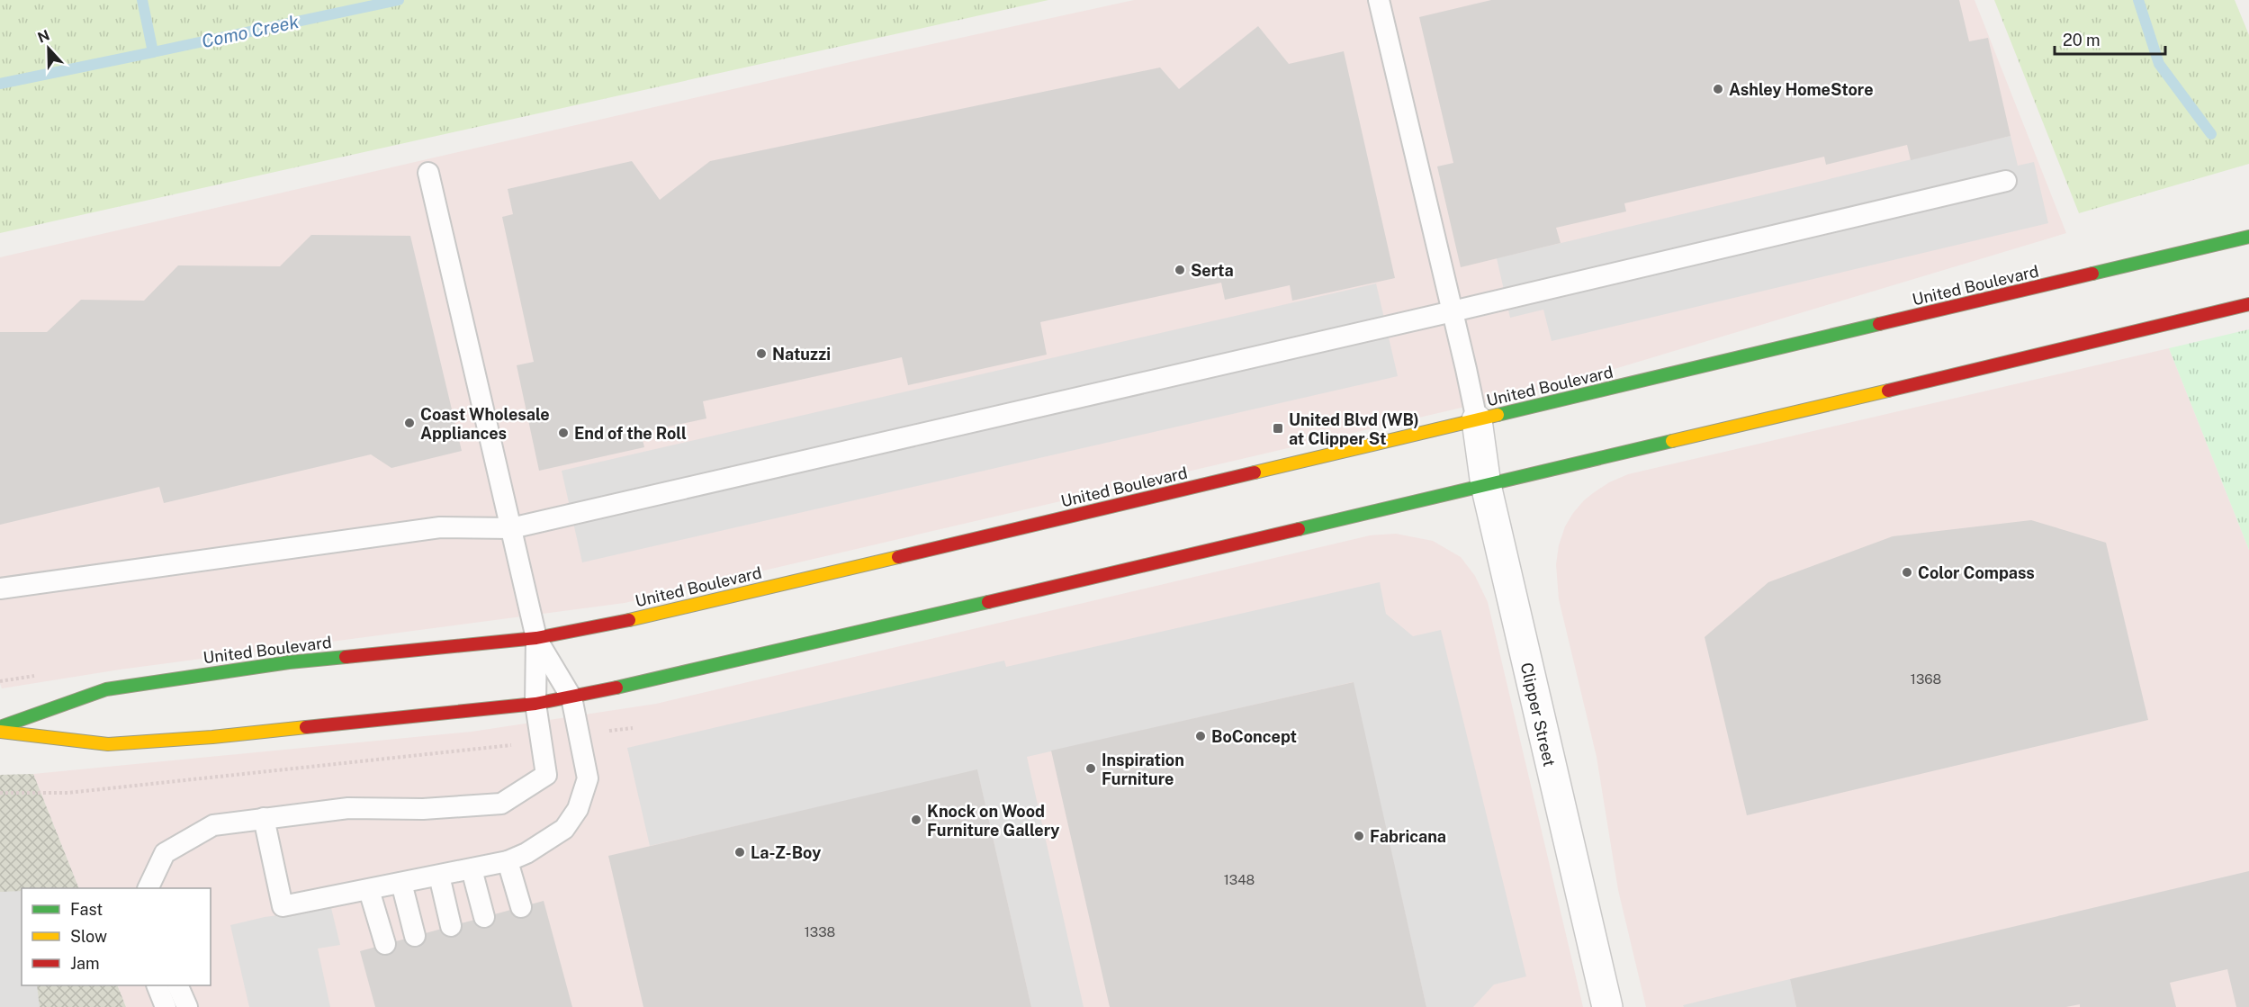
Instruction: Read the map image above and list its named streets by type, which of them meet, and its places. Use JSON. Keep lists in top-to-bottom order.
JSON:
{
  "streets": {
    "main road": ["United Boulevard"],
    "street": ["Clipper Street"]
  },
  "crossings": [
    ["United Boulevard", "Clipper Street"]
  ],
  "water": ["Como Creek"],
  "places": {
    "other": [
      "Ashley HomeStore",
      "Serta",
      "Natuzzi",
      "Coast Wholesale Appliances",
      "End of the Roll",
      "Color Compass",
      "BoConcept",
      "Inspiration Furniture",
      "Knock on Wood Furniture Gallery",
      "Fabricana",
      "La-Z-Boy"
    ],
    "transit": ["United Blvd (WB) at Clipper St"]
  },
  "house_numbers": ["1368", "1348", "1338"],
  "legend": ["Fast", "Slow", "Jam"],
  "scale_bar": "20 m",
  "north": "top"
}
